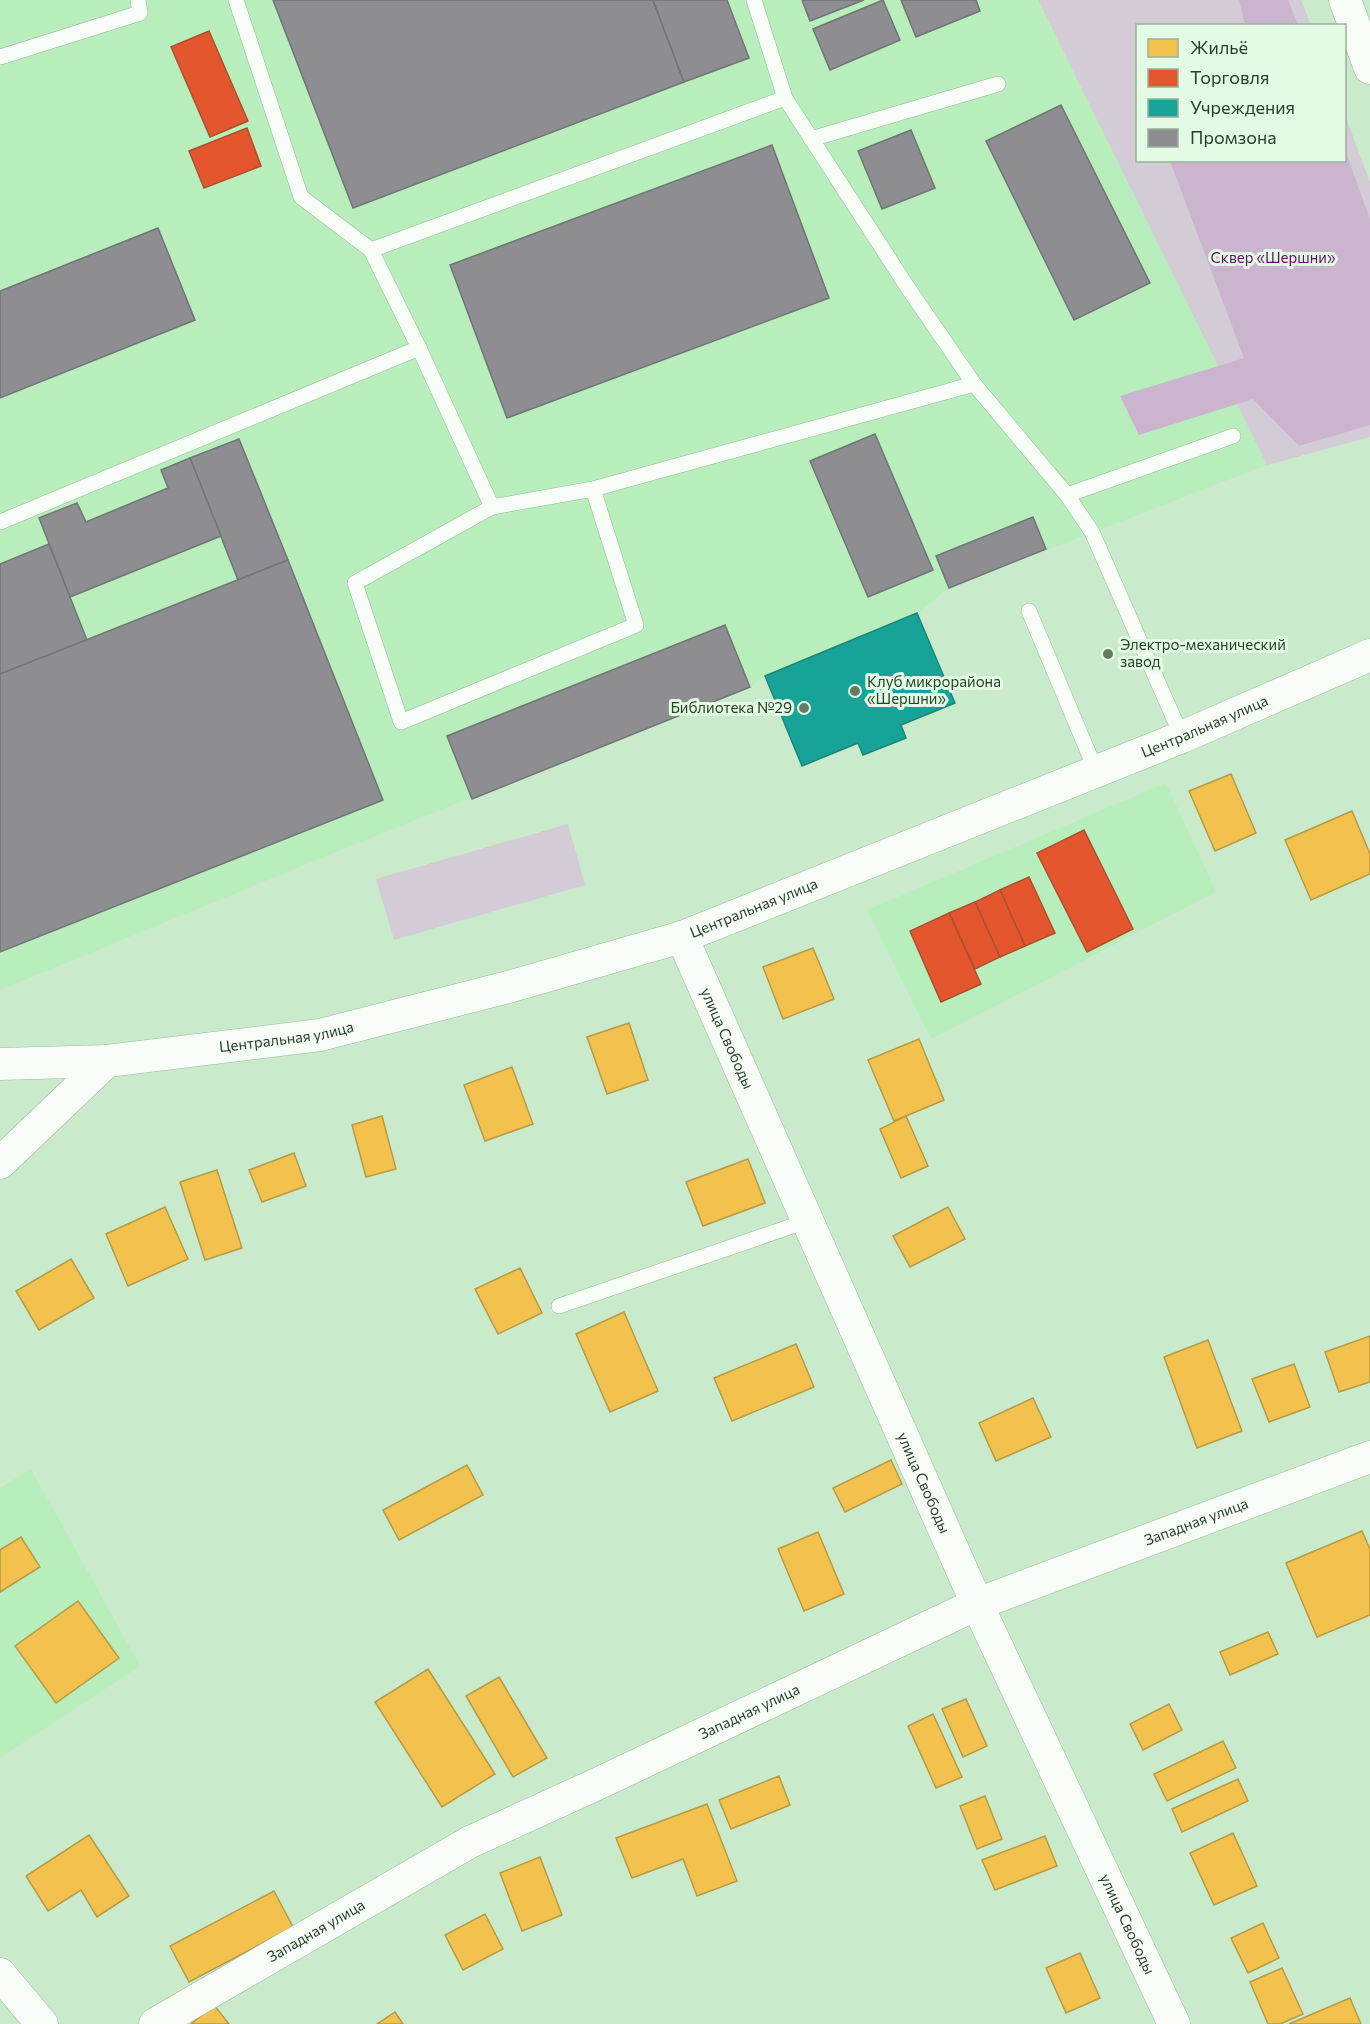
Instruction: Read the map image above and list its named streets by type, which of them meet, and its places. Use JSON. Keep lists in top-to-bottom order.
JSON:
{
  "streets": {
    "street": ["Центральная улица", "улица Свободы", "Западная улица"]
  },
  "crossings": [
    ["Центральная улица", "улица Свободы"],
    ["улица Свободы", "Западная улица"]
  ],
  "parks": ["Сквер «Шершни»"],
  "places": ["Электро-механический завод", "Клуб микрорайона «Шершни»", "Библиотека №29"],
  "legend": [
    "Жильё",
    "Торговля",
    "Учреждения",
    "Промзона"
  ]
}
